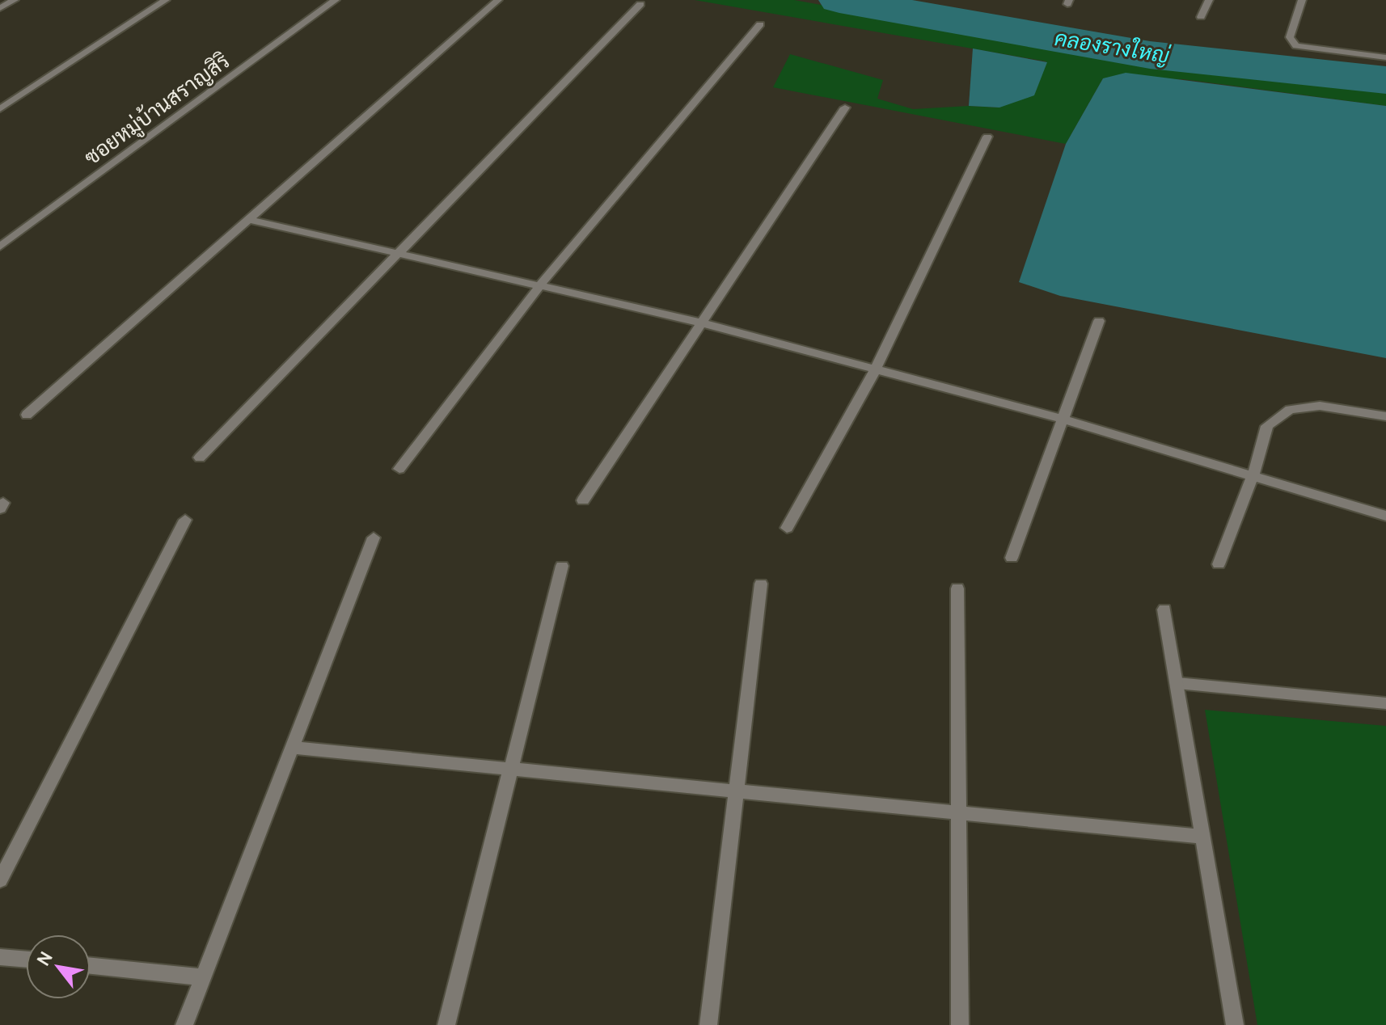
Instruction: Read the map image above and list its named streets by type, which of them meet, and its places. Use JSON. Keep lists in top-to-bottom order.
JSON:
{
  "streets": {
    "street": ["ซอยหมู่บ้านสราญสิริ"]
  },
  "water": ["คลองรางใหญ่"],
  "north": "top left"
}
